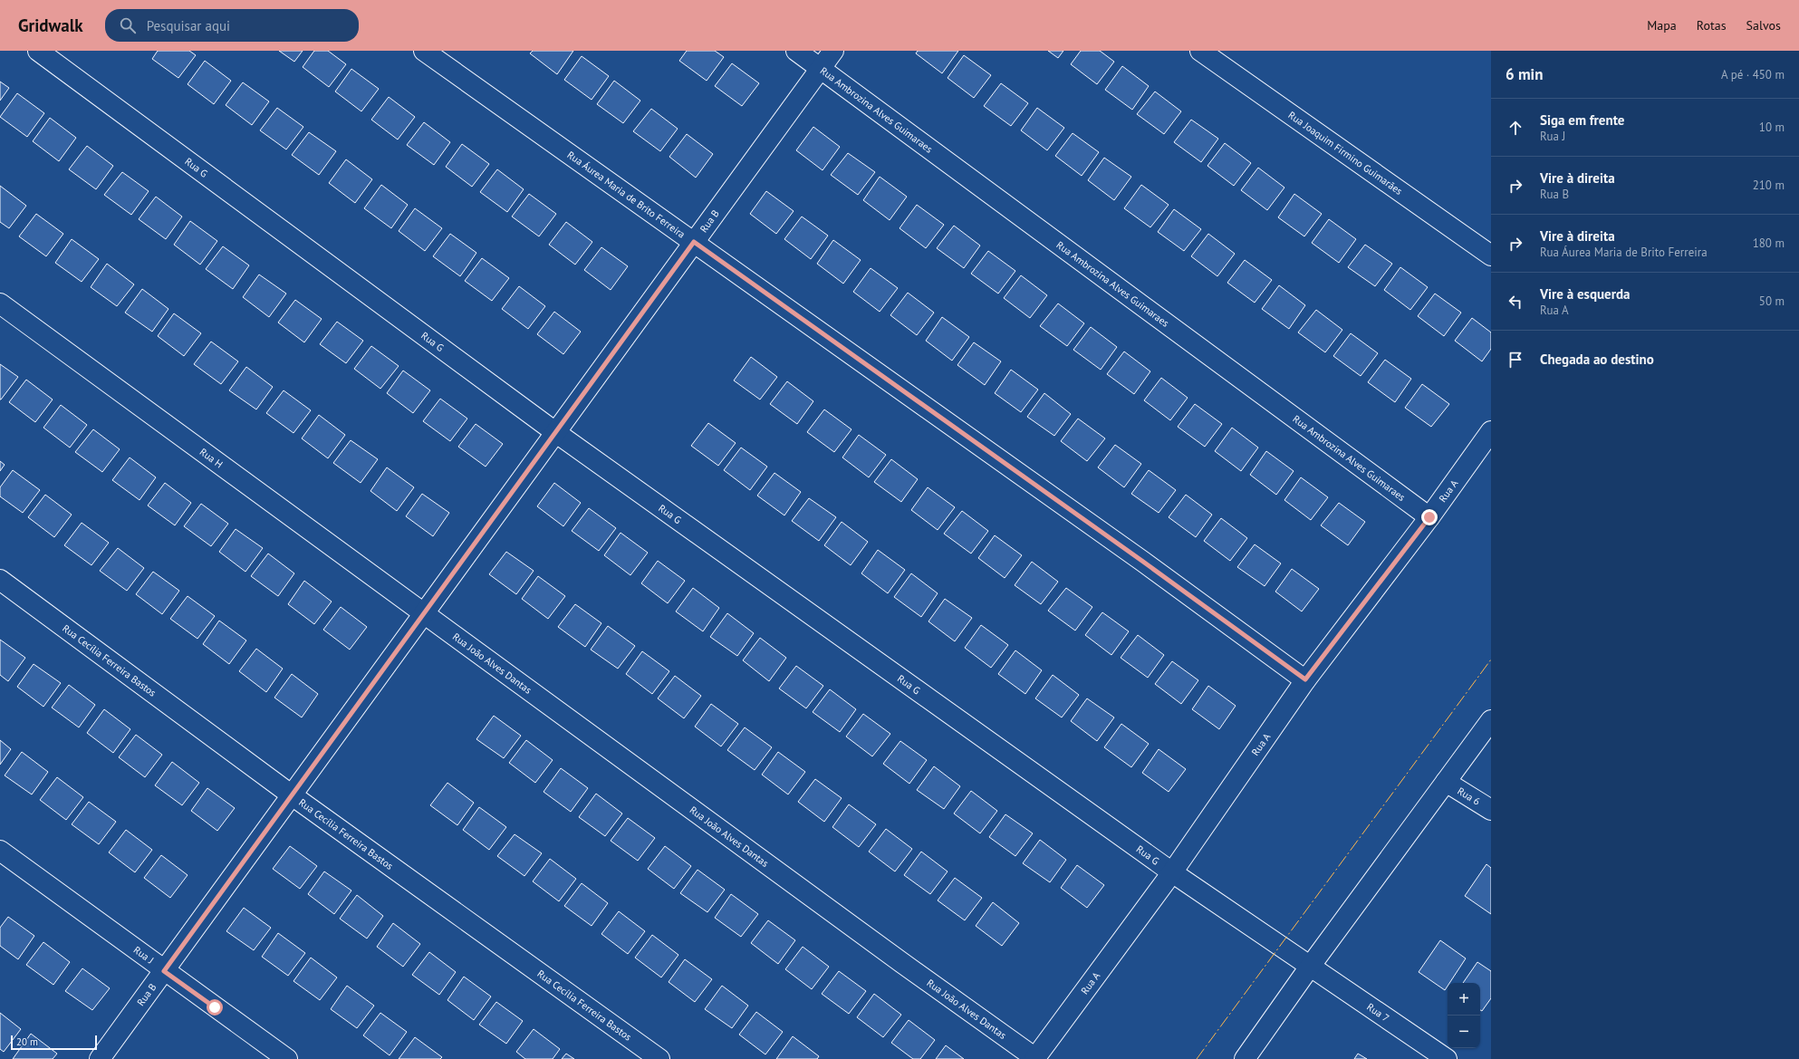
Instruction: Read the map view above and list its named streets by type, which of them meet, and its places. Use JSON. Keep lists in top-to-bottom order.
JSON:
{
  "streets": {
    "street": [
      "Rua Ambrozina Alves Guimaraes",
      "Rua Joaquim Firmino Guimarães",
      "Rua G",
      "Rua Áurea Maria de Brito Ferreira",
      "Rua B",
      "Rua H",
      "Rua A",
      "Rua Cecília Ferreira Bastos",
      "Rua João Alves Dantas",
      "Rua 6",
      "Rua J",
      "Rua 7"
    ]
  },
  "crossings": [
    ["Rua Ambrozina Alves Guimaraes", "Rua B"],
    ["Rua Ambrozina Alves Guimaraes", "Rua A"],
    ["Rua G", "Rua B"],
    ["Rua G", "Rua A"],
    ["Rua G", "Rua 7"],
    ["Rua Áurea Maria de Brito Ferreira", "Rua B"],
    ["Rua Áurea Maria de Brito Ferreira", "Rua A"],
    ["Rua B", "Rua H"],
    ["Rua B", "Rua Cecília Ferreira Bastos"],
    ["Rua B", "Rua João Alves Dantas"],
    ["Rua B", "Rua J"],
    ["Rua H", "Rua João Alves Dantas"],
    ["Rua A", "Rua João Alves Dantas"]
  ],
  "scale_bar": "20 m",
  "page": {
    "header": "Gridwalk",
    "search": "Pesquisar aqui",
    "nav": ["Mapa", "Rotas", "Salvos"],
    "heading": ["6 min", "A pé · 450 m"],
    "list": [
      ["Siga em frente", "Rua J", "10 m"],
      ["Vire à direita", "Rua B", "210 m"],
      ["Vire à direita", "Rua Áurea Maria de Brito Ferreira", "180 m"],
      ["Vire à esquerda", "Rua A", "50 m"],
      "Chegada ao destino"
    ],
    "map_buttons": ["+", "−"],
    "scale": "20 m"
  }
}
